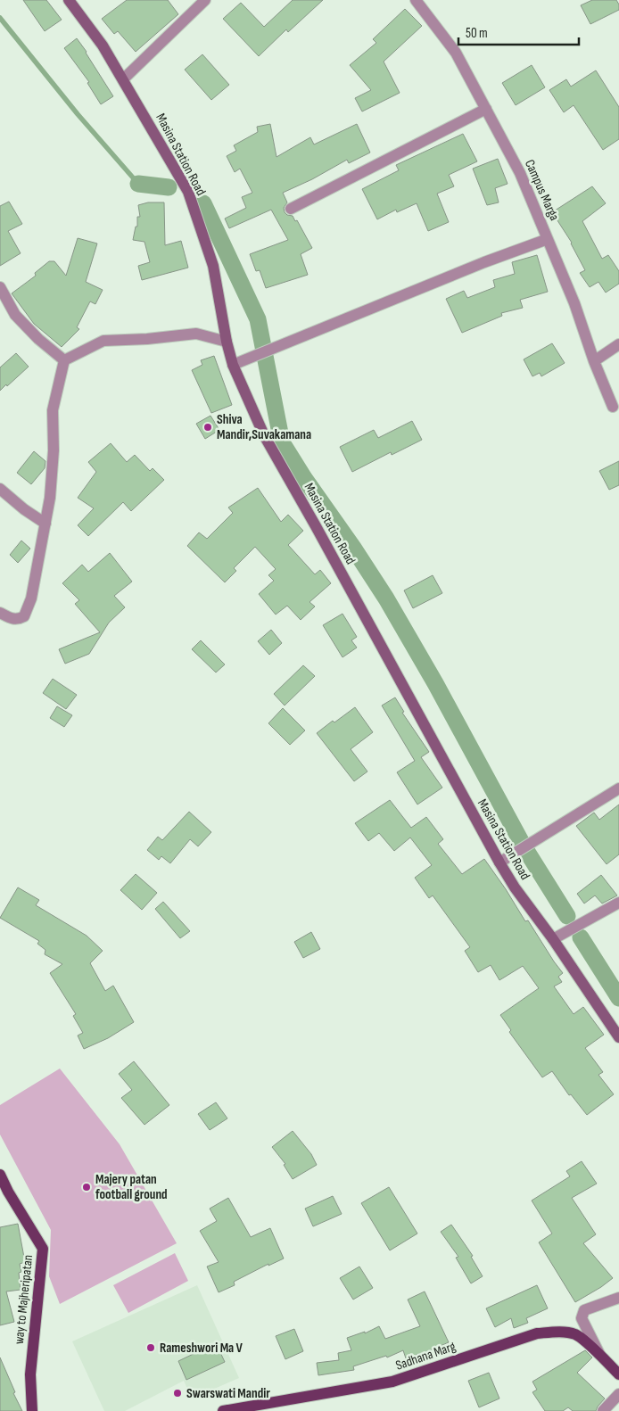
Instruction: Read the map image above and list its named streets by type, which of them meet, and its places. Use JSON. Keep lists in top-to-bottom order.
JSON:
{
  "streets": {
    "main road": ["way to Majheripatan", "Sadhana Marg"],
    "street": ["Masina Station Road", "Campus Marga"]
  },
  "places": [
    "Shiva Mandir,Suvakamana",
    "Majery patan football ground",
    "Rameshwori Ma V",
    "Swarswati Mandir"
  ],
  "scale_bar": "50 m"
}
